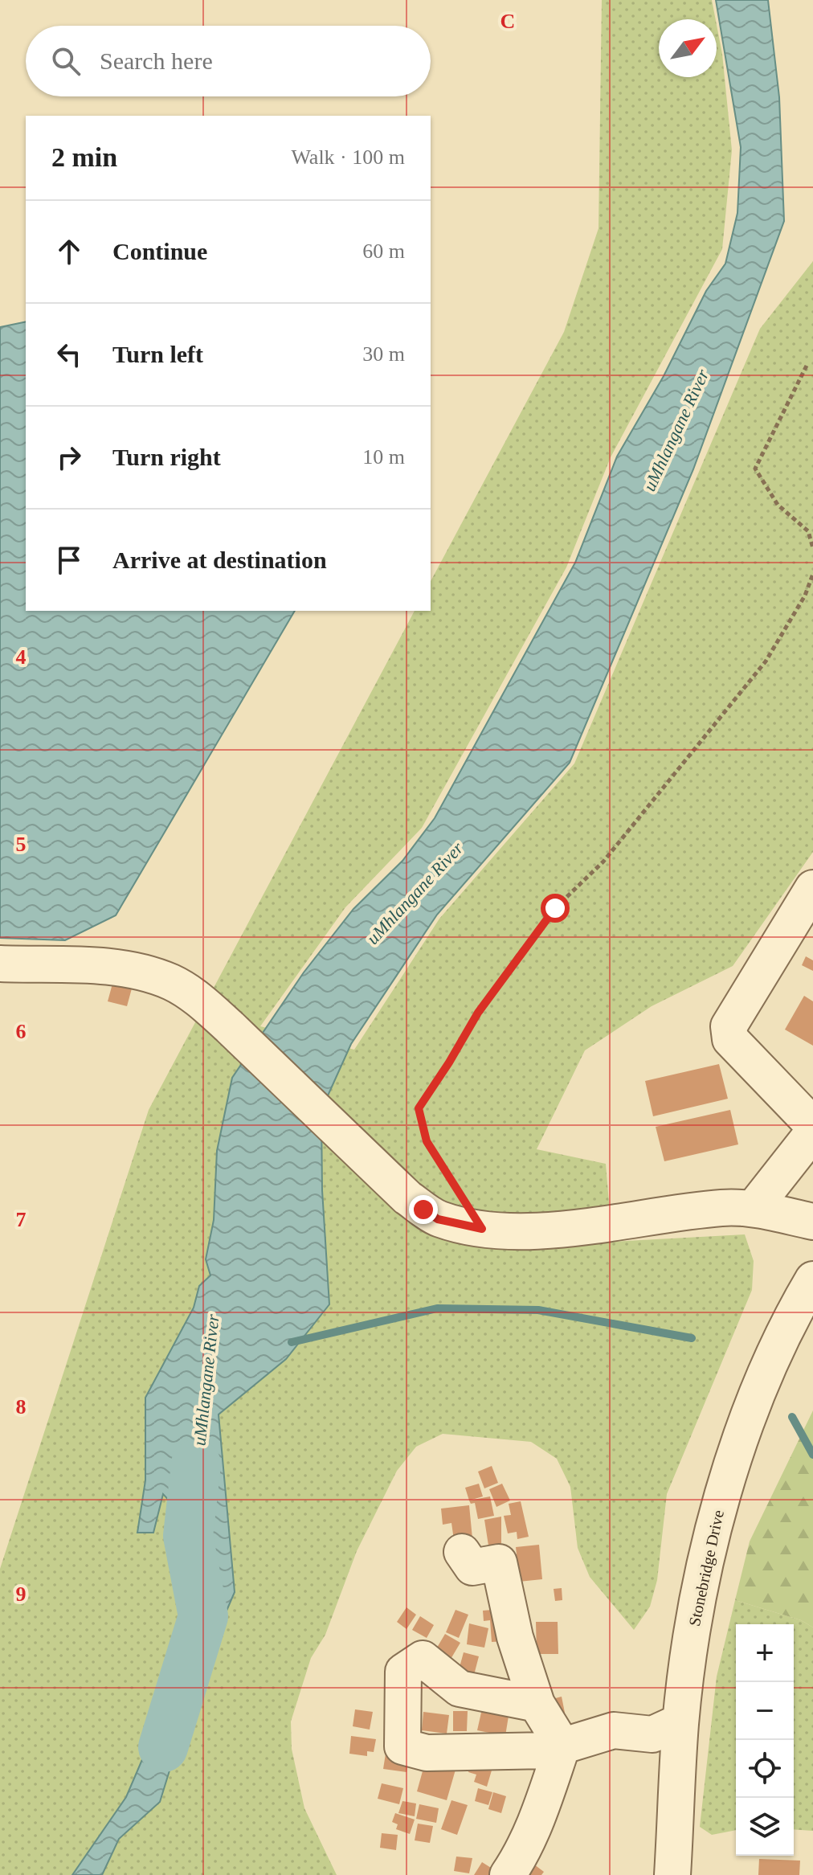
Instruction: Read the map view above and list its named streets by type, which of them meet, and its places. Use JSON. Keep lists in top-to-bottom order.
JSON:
{
  "streets": {
    "street": ["Stonebridge Drive"]
  },
  "water": ["uMhlangane River"],
  "north": "top right",
  "page": {
    "search": "Search here",
    "heading": ["2 min", "Walk · 100 m"],
    "list": [
      ["Continue", "60 m"],
      ["Turn left", "30 m"],
      ["Turn right", "10 m"],
      "Arrive at destination"
    ],
    "map_buttons": ["+", "−"]
  },
  "grid": {
    "columns": ["C"],
    "rows": [
      "4",
      "5",
      "6",
      "7",
      "8",
      "9"
    ]
  }
}
